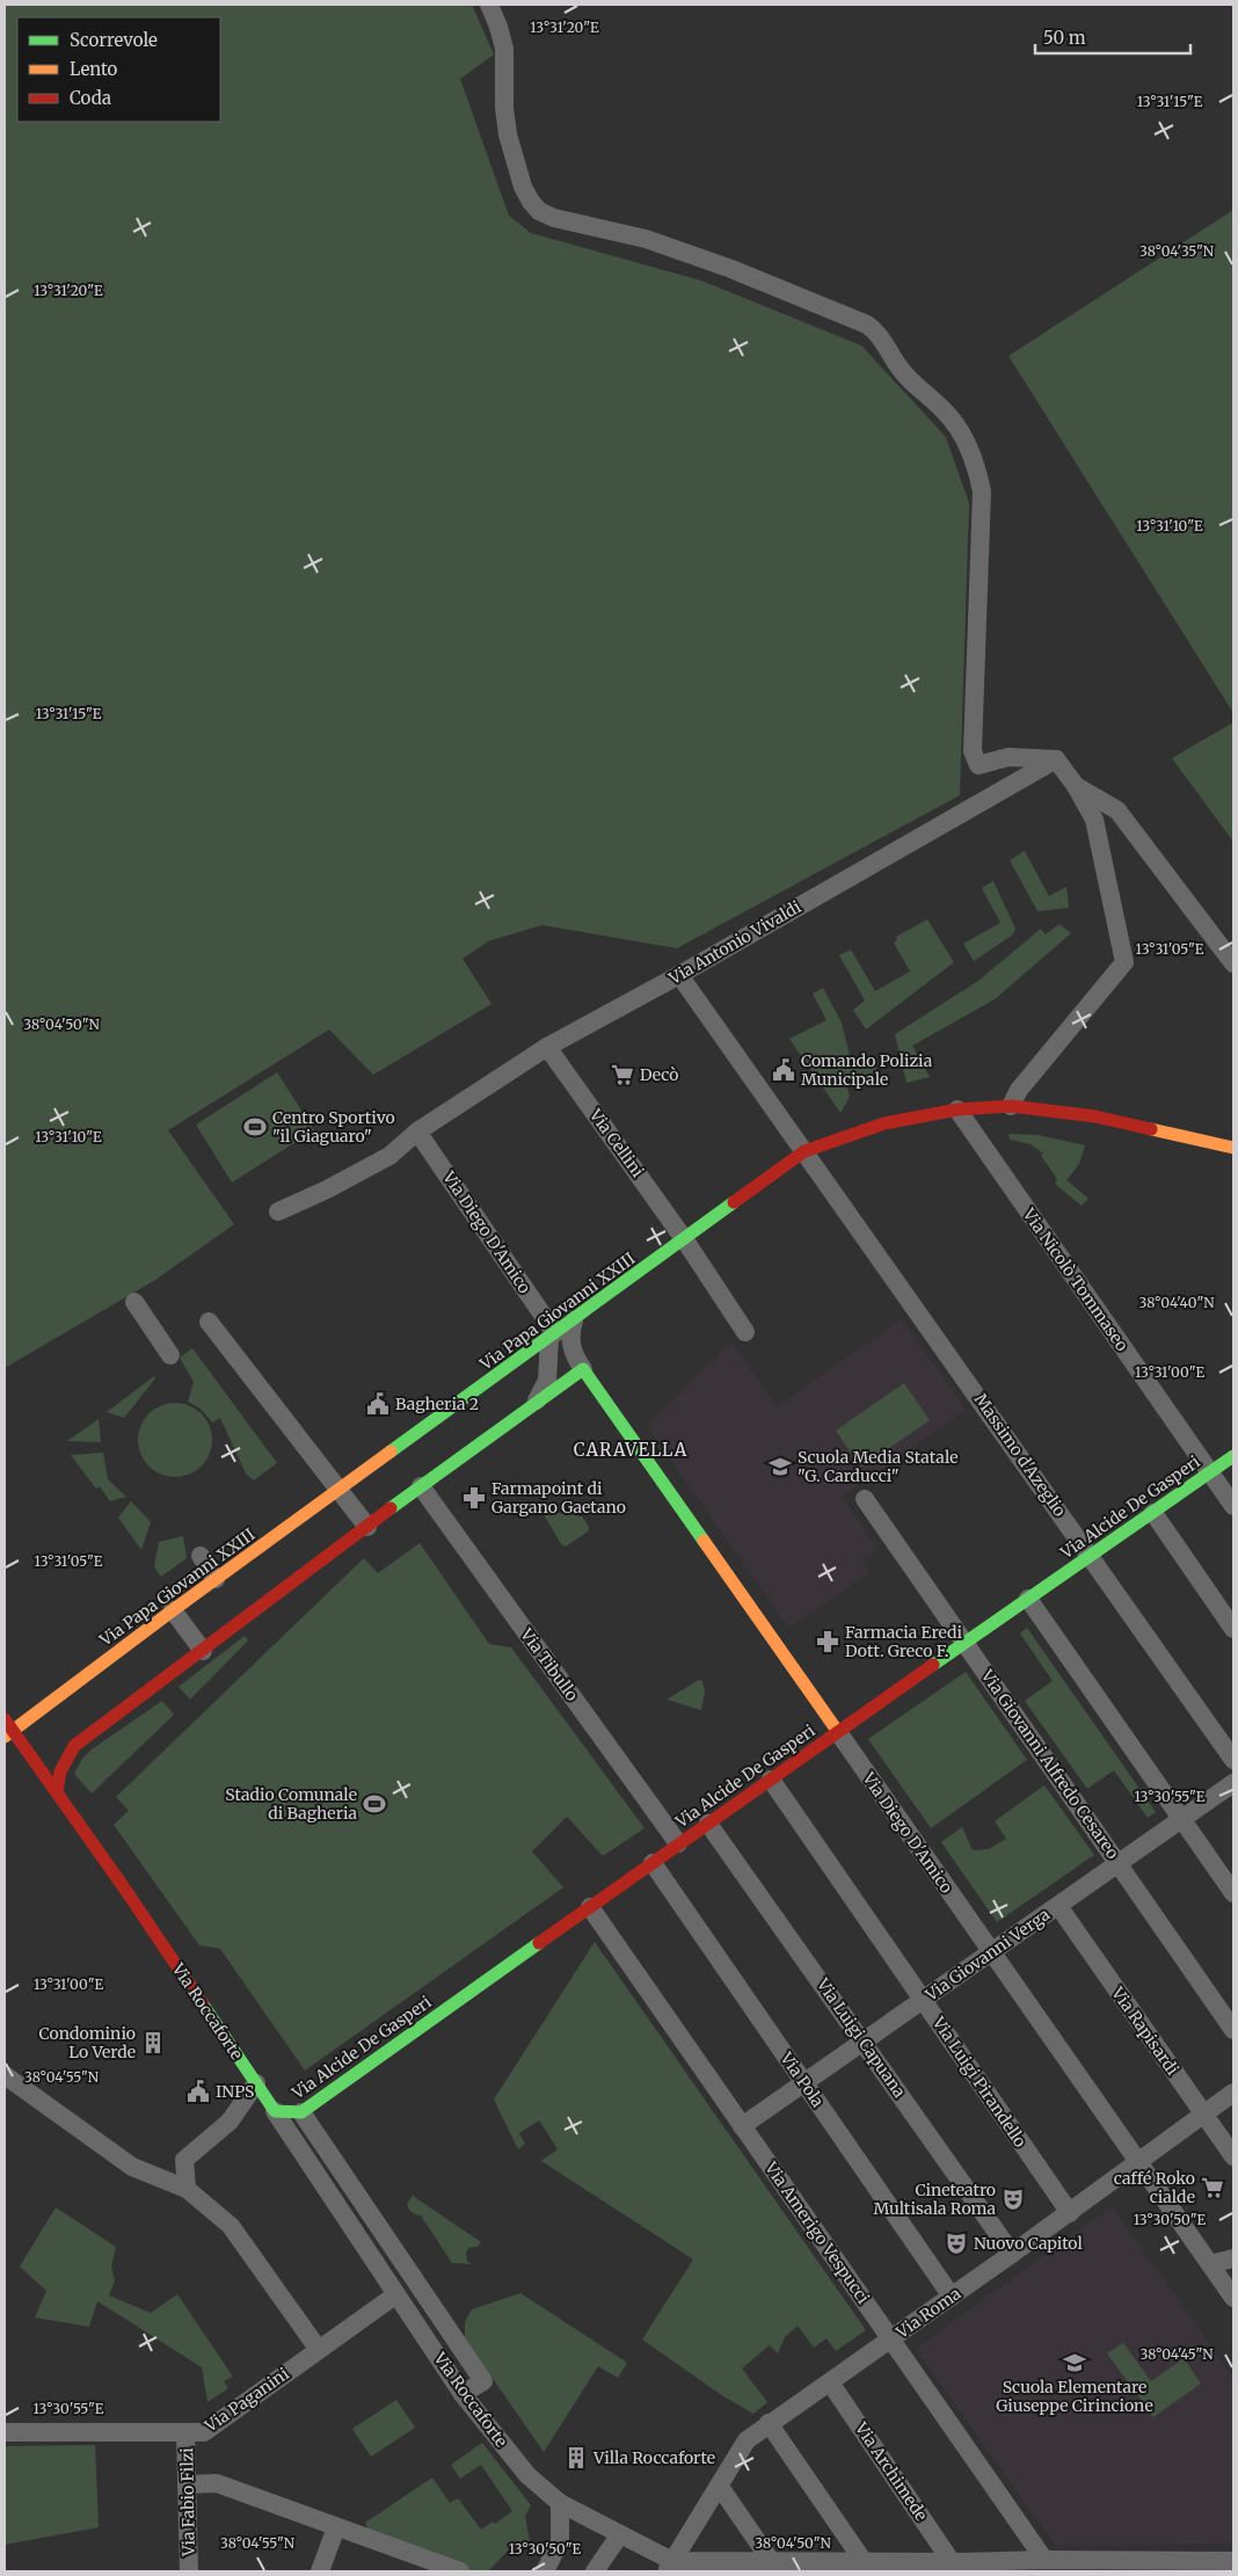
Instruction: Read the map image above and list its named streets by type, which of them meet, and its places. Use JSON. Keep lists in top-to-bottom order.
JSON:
{
  "streets": {
    "street": [
      "Via Antonio Vivaldi",
      "Via Cellini",
      "Via Diego D'Amico",
      "Via Nicolò Tommaseo",
      "Via Papa Giovanni XXIII",
      "Massimo d'Azeglio",
      "Via Alcide De Gasperi",
      "Via Tibullo",
      "Via Giovanni Alfredo Cesareo",
      "Via Giovanni Verga",
      "Via Roccaforte",
      "Via Rapisardi",
      "Via Luigi Capuana",
      "Via Pola",
      "Via Luigi Pirandello",
      "Via Amerigo Vespucci",
      "Via Roma",
      "Via Paganini",
      "Via Archimede",
      "Via Fabio Filzi"
    ]
  },
  "crossings": [
    ["Via Antonio Vivaldi", "Via Cellini"],
    ["Via Antonio Vivaldi", "Via Diego D'Amico"],
    ["Via Antonio Vivaldi", "Massimo d'Azeglio"],
    ["Via Cellini", "Via Papa Giovanni XXIII"],
    ["Via Diego D'Amico", "Via Papa Giovanni XXIII"],
    ["Via Diego D'Amico", "Via Alcide De Gasperi"],
    ["Via Diego D'Amico", "Via Giovanni Verga"],
    ["Via Diego D'Amico", "Via Roma"],
    ["Via Nicolò Tommaseo", "Via Papa Giovanni XXIII"],
    ["Via Nicolò Tommaseo", "Via Alcide De Gasperi"],
    ["Via Papa Giovanni XXIII", "Massimo d'Azeglio"],
    ["Via Papa Giovanni XXIII", "Via Roccaforte"],
    ["Massimo d'Azeglio", "Via Alcide De Gasperi"],
    ["Via Alcide De Gasperi", "Via Tibullo"],
    ["Via Alcide De Gasperi", "Via Giovanni Alfredo Cesareo"],
    ["Via Alcide De Gasperi", "Via Roccaforte"],
    ["Via Alcide De Gasperi", "Via Luigi Capuana"],
    ["Via Alcide De Gasperi", "Via Pola"],
    ["Via Alcide De Gasperi", "Via Luigi Pirandello"],
    ["Via Alcide De Gasperi", "Via Amerigo Vespucci"],
    ["Via Giovanni Alfredo Cesareo", "Via Giovanni Verga"],
    ["Via Giovanni Verga", "Via Rapisardi"],
    ["Via Giovanni Verga", "Via Luigi Capuana"],
    ["Via Giovanni Verga", "Via Pola"],
    ["Via Giovanni Verga", "Via Luigi Pirandello"],
    ["Via Giovanni Verga", "Via Amerigo Vespucci"],
    ["Via Roccaforte", "Via Amerigo Vespucci"],
    ["Via Roccaforte", "Via Roma"],
    ["Via Roccaforte", "Via Paganini"],
    ["Via Roccaforte", "Via Archimede"],
    ["Via Rapisardi", "Via Roma"],
    ["Via Luigi Capuana", "Via Roma"],
    ["Via Pola", "Via Roma"],
    ["Via Luigi Pirandello", "Via Roma"],
    ["Via Amerigo Vespucci", "Via Roma"],
    ["Via Roma", "Via Archimede"],
    ["Via Paganini", "Via Fabio Filzi"]
  ],
  "districts": ["CARAVELLA"],
  "places": {
    "public building": ["Comando Polizia Municipale", "Bagheria 2", "INPS"],
    "supermarket": ["Decò", "caffé Roko cialde"],
    "sports": ["Centro Sportivo \"il Giaguaro\"", "Stadio Comunale di Bagheria"],
    "school or university": ["Scuola Media Statale \"G. Carducci\"", "Scuola Elementare Giuseppe Cirincione"],
    "pharmacy": ["Farmapoint di Gargano Gaetano", "Farmacia Eredi Dott. Greco F."],
    "building": ["Condominio Lo Verde", "Villa Roccaforte"],
    "theatre": ["Cineteatro Multisala Roma", "Nuovo Capitol"]
  },
  "legend": ["Scorrevole", "Lento", "Coda"],
  "scale_bar": "50 m",
  "coordinates": [
    "13°31'20\"E",
    "13°31'15\"E",
    "38°04'35\"N",
    "13°31'10\"E",
    "13°31'05\"E",
    "38°04'50\"N",
    "38°04'40\"N",
    "13°31'00\"E",
    "13°30'55\"E",
    "38°04'55\"N",
    "13°30'50\"E",
    "38°04'45\"N"
  ]
}
